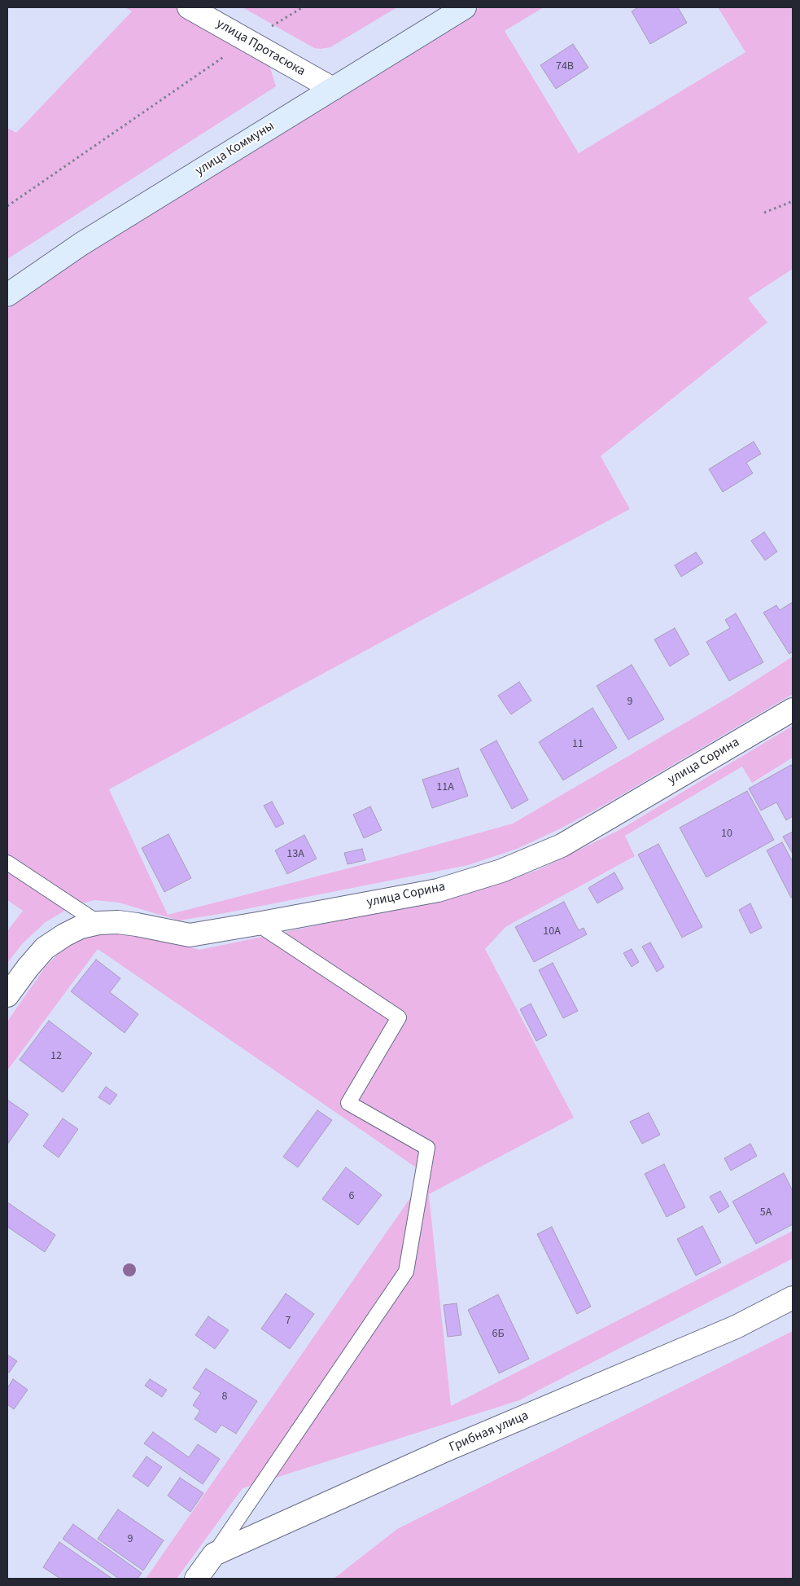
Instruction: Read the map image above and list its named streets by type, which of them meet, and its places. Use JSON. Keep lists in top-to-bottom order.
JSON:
{
  "streets": {
    "street": [
      "улица Протасюка",
      "улица Коммуны",
      "улица Сорина",
      "Грибная улица"
    ]
  },
  "crossings": [
    ["улица Протасюка", "улица Коммуны"]
  ],
  "house_numbers": [
    "74В",
    "9",
    "11",
    "11А",
    "10",
    "13А",
    "10А",
    "12",
    "6",
    "5А",
    "7",
    "6Б",
    "8",
    "9"
  ]
}
